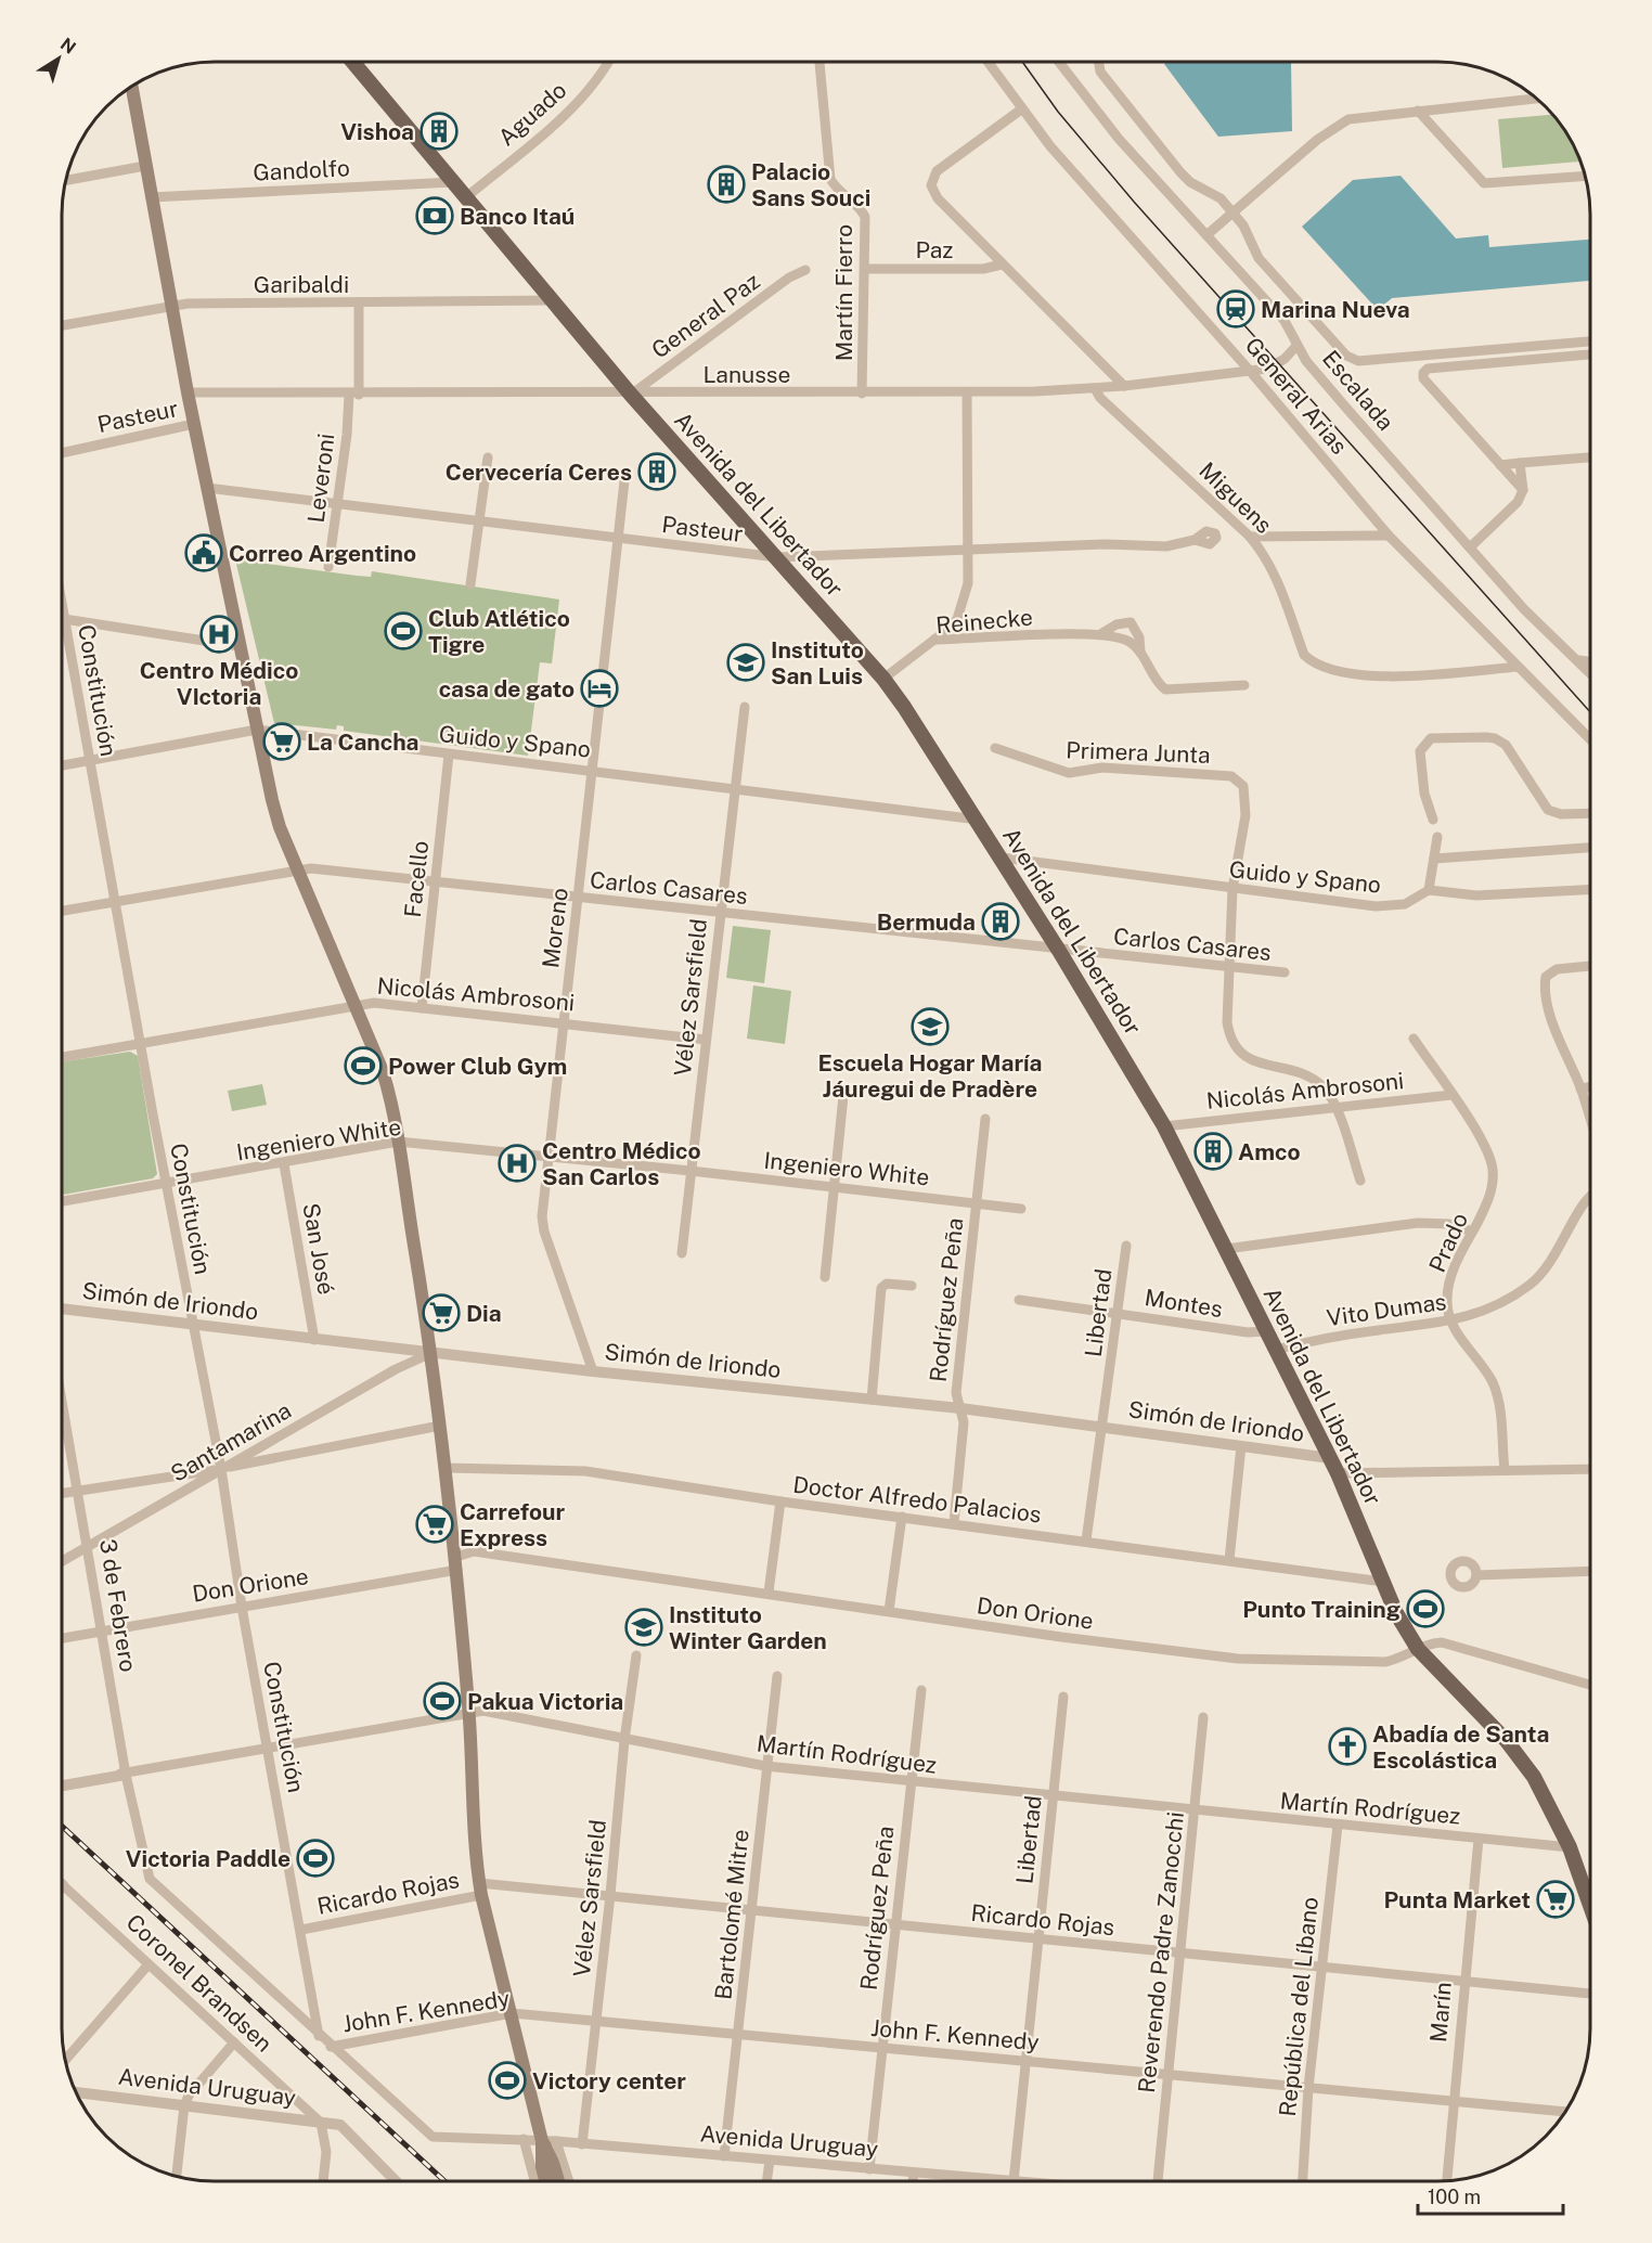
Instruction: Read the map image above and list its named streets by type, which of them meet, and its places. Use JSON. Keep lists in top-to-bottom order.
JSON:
{
  "streets": {
    "main road": ["Avenida del Libertador"],
    "street": [
      "Aguado",
      "Gandolfo",
      "Paz",
      "Garibaldi",
      "Martín Fierro",
      "General Paz",
      "Lanusse",
      "Escalada",
      "General Arias",
      "Pasteur",
      "Leveroni",
      "Miguens",
      "Reinecke",
      "Constitución",
      "Guido y Spano",
      "Primera Junta",
      "Facello",
      "Carlos Casares",
      "Moreno",
      "Nicolás Ambrosoni",
      "Vélez Sarsfield",
      "Ingeniero White",
      "Prado",
      "San José",
      "Rodríguez Peña",
      "Simón de Iriondo",
      "Montes",
      "Vito Dumas",
      "Libertad",
      "Santamarina",
      "Doctor Alfredo Palacios",
      "Don Orione",
      "3 de Febrero",
      "Martín Rodríguez",
      "Ricardo Rojas",
      "Bartolomé Mitre",
      "Reverendo Padre Zanocchi",
      "Coronel Brandsen",
      "República del Líbano",
      "John F. Kennedy",
      "Marín",
      "Avenida Uruguay"
    ]
  },
  "crossings": [
    ["Aguado", "Avenida del Libertador"],
    ["Gandolfo", "Avenida del Libertador"],
    ["Paz", "Martín Fierro"],
    ["Garibaldi", "Leveroni"],
    ["Garibaldi", "Avenida del Libertador"],
    ["Martín Fierro", "Lanusse"],
    ["General Paz", "Lanusse"],
    ["General Paz", "Avenida del Libertador"],
    ["Lanusse", "Escalada"],
    ["Lanusse", "General Arias"],
    ["Lanusse", "Leveroni"],
    ["Lanusse", "Miguens"],
    ["Lanusse", "Avenida del Libertador"],
    ["General Arias", "Miguens"],
    ["Pasteur", "Leveroni"],
    ["Pasteur", "Avenida del Libertador"],
    ["Pasteur", "Moreno"],
    ["Avenida del Libertador", "Reinecke"],
    ["Avenida del Libertador", "Guido y Spano"],
    ["Avenida del Libertador", "Carlos Casares"],
    ["Avenida del Libertador", "Nicolás Ambrosoni"],
    ["Avenida del Libertador", "Simón de Iriondo"],
    ["Avenida del Libertador", "Montes"],
    ["Avenida del Libertador", "Vito Dumas"],
    ["Avenida del Libertador", "Doctor Alfredo Palacios"],
    ["Avenida del Libertador", "Don Orione"],
    ["Avenida del Libertador", "Martín Rodríguez"],
    ["Constitución", "Guido y Spano"],
    ["Constitución", "Carlos Casares"],
    ["Constitución", "Nicolás Ambrosoni"],
    ["Constitución", "Ingeniero White"],
    ["Constitución", "Simón de Iriondo"],
    ["Constitución", "Santamarina"],
    ["Constitución", "Don Orione"],
    ["Constitución", "3 de Febrero"],
    ["Constitución", "Martín Rodríguez"],
    ["Constitución", "Ricardo Rojas"],
    ["Guido y Spano", "Primera Junta"],
    ["Guido y Spano", "Facello"],
    ["Guido y Spano", "Moreno"],
    ["Guido y Spano", "Vélez Sarsfield"],
    ["Primera Junta", "Carlos Casares"],
    ["Primera Junta", "Nicolás Ambrosoni"],
    ["Facello", "Carlos Casares"],
    ["Facello", "Nicolás Ambrosoni"],
    ["Carlos Casares", "Moreno"],
    ["Carlos Casares", "Vélez Sarsfield"],
    ["Moreno", "Nicolás Ambrosoni"],
    ["Moreno", "Ingeniero White"],
    ["Moreno", "Simón de Iriondo"],
    ["Nicolás Ambrosoni", "Vélez Sarsfield"],
    ["Nicolás Ambrosoni", "Prado"],
    ["Vélez Sarsfield", "Ingeniero White"],
    ["Vélez Sarsfield", "Martín Rodríguez"],
    ["Vélez Sarsfield", "Ricardo Rojas"],
    ["Vélez Sarsfield", "John F. Kennedy"],
    ["Vélez Sarsfield", "Avenida Uruguay"],
    ["Ingeniero White", "San José"],
    ["Ingeniero White", "Rodríguez Peña"],
    ["Prado", "Vito Dumas"],
    ["San José", "Simón de Iriondo"],
    ["Rodríguez Peña", "Simón de Iriondo"],
    ["Rodríguez Peña", "Doctor Alfredo Palacios"],
    ["Rodríguez Peña", "Martín Rodríguez"],
    ["Rodríguez Peña", "Ricardo Rojas"],
    ["Rodríguez Peña", "John F. Kennedy"],
    ["Rodríguez Peña", "Avenida Uruguay"],
    ["Simón de Iriondo", "Libertad"],
    ["Simón de Iriondo", "Santamarina"],
    ["Montes", "Libertad"],
    ["Libertad", "Doctor Alfredo Palacios"],
    ["Libertad", "Martín Rodríguez"],
    ["Libertad", "Ricardo Rojas"],
    ["Libertad", "John F. Kennedy"],
    ["Libertad", "Avenida Uruguay"],
    ["Santamarina", "3 de Febrero"],
    ["Don Orione", "3 de Febrero"],
    ["3 de Febrero", "Martín Rodríguez"],
    ["Martín Rodríguez", "Bartolomé Mitre"],
    ["Martín Rodríguez", "Reverendo Padre Zanocchi"],
    ["Martín Rodríguez", "República del Líbano"],
    ["Martín Rodríguez", "Marín"],
    ["Ricardo Rojas", "Bartolomé Mitre"],
    ["Ricardo Rojas", "Reverendo Padre Zanocchi"],
    ["Ricardo Rojas", "República del Líbano"],
    ["Ricardo Rojas", "Marín"],
    ["Bartolomé Mitre", "John F. Kennedy"],
    ["Bartolomé Mitre", "Avenida Uruguay"],
    ["Reverendo Padre Zanocchi", "John F. Kennedy"],
    ["Coronel Brandsen", "Avenida Uruguay"],
    ["República del Líbano", "John F. Kennedy"],
    ["John F. Kennedy", "Marín"],
    ["John F. Kennedy", "Avenida Uruguay"]
  ],
  "places": {
    "building": [
      "Vishoa",
      "Palacio Sans Souci",
      "Cervecería Ceres",
      "Bermuda",
      "Amco"
    ],
    "bank": ["Banco Itaú"],
    "station": ["Marina Nueva"],
    "public building": ["Correo Argentino"],
    "sports": [
      "Club Atlético Tigre",
      "Power Club Gym",
      "Punto Training",
      "Pakua Victoria",
      "Victoria Paddle",
      "Victory center"
    ],
    "hospital": ["Centro Médico VIctoria", "Centro Médico San Carlos"],
    "school or university": ["Instituto San Luis", "Escuela Hogar María Jáuregui de Pradère", "Instituto Winter Garden"],
    "hotel": ["casa de gato"],
    "supermarket": [
      "La Cancha",
      "Dia",
      "Carrefour Express",
      "Punta Market"
    ],
    "church": ["Abadía de Santa Escolástica"]
  },
  "scale_bar": "100 m",
  "north": "top right"
}
